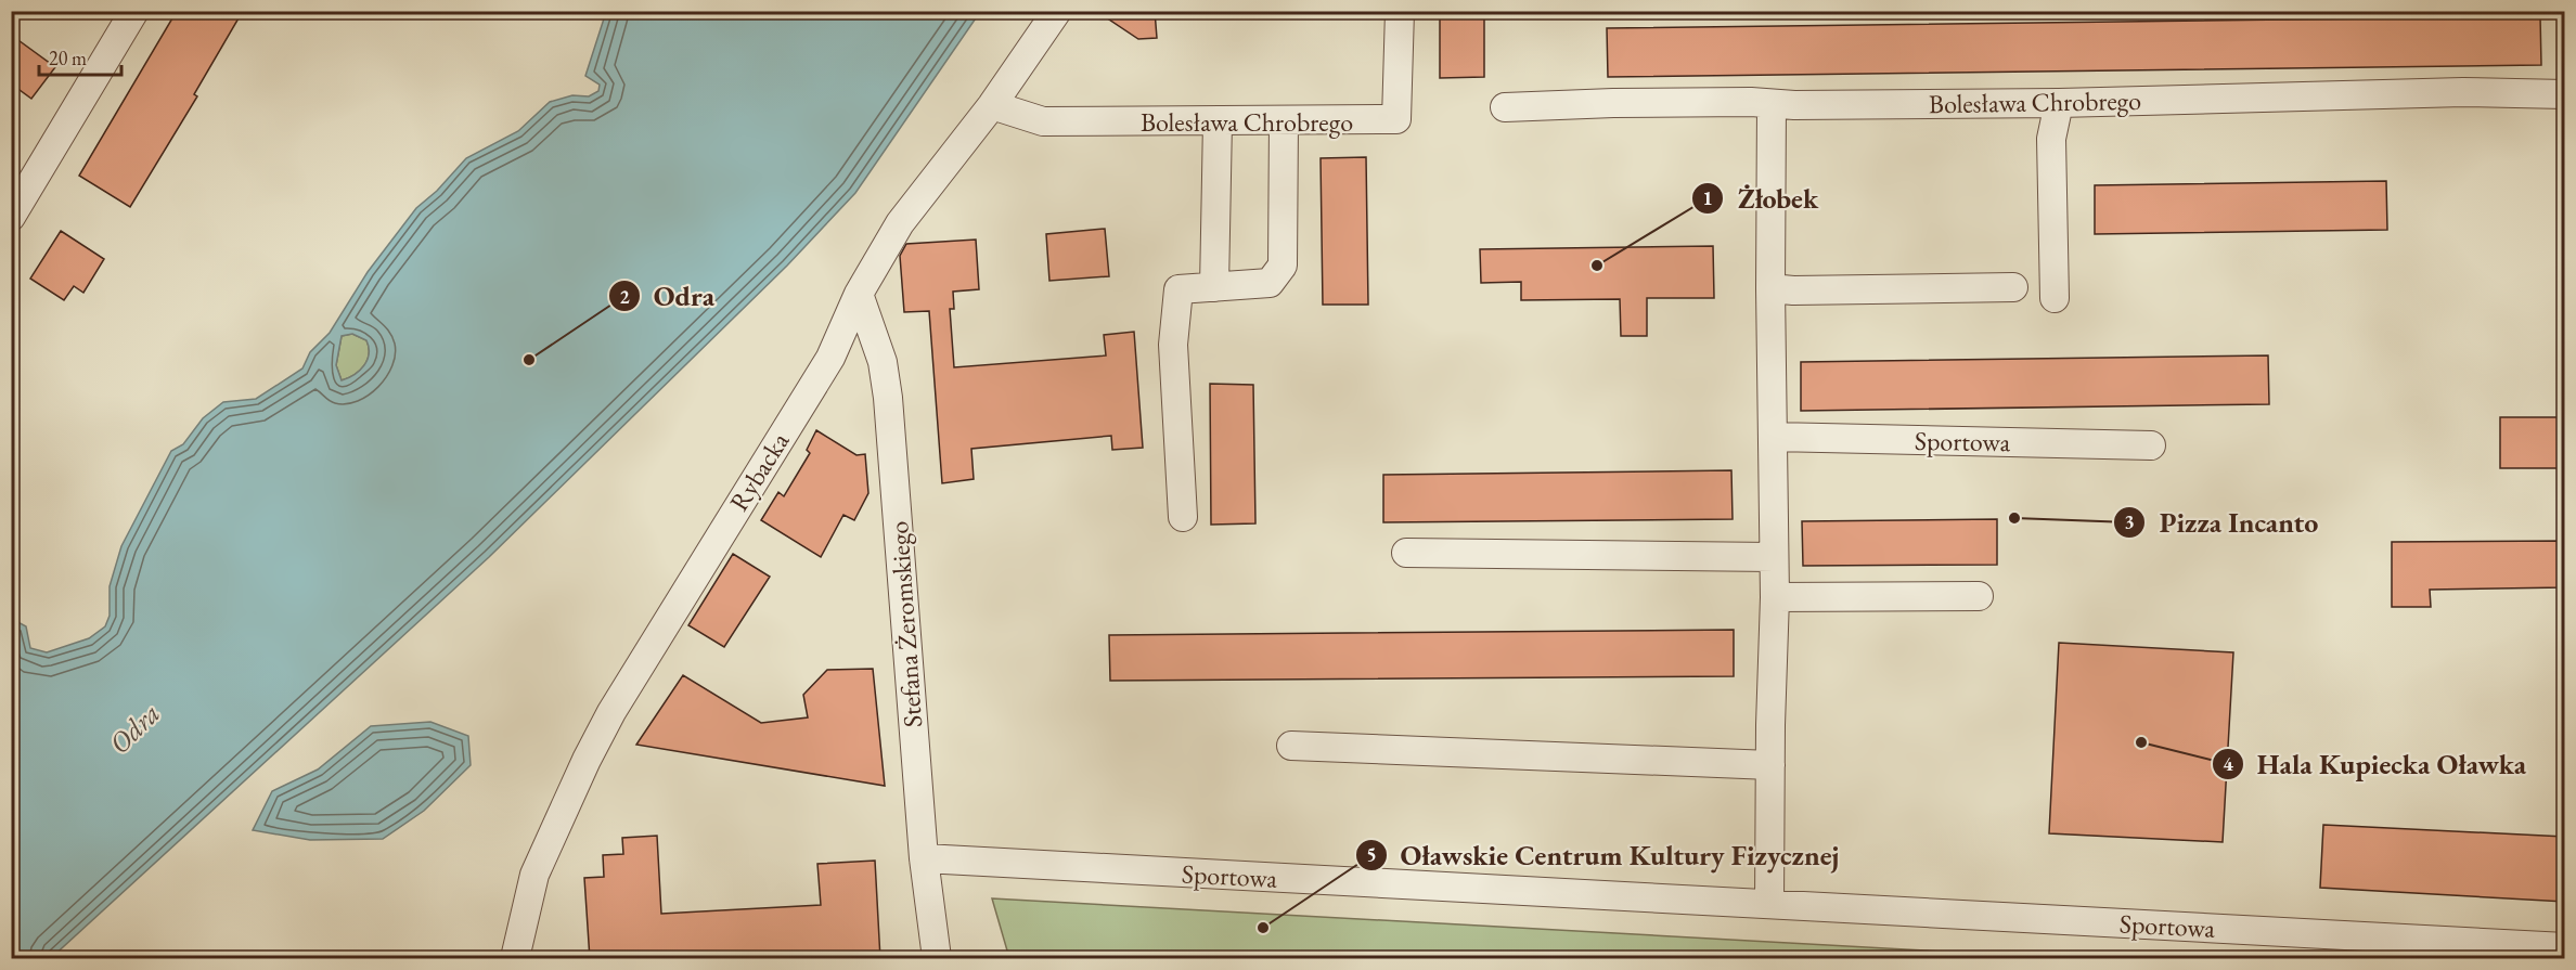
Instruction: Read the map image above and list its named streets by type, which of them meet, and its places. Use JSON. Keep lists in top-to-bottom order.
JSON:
{
  "streets": {
    "street": [
      "Bolesława Chrobrego",
      "Sportowa",
      "Rybacka",
      "Stefana Żeromskiego"
    ]
  },
  "crossings": [
    ["Bolesława Chrobrego", "Rybacka"],
    ["Sportowa", "Stefana Żeromskiego"],
    ["Rybacka", "Stefana Żeromskiego"]
  ],
  "water": ["Odra"],
  "places": [
    "Żłobek",
    "Odra",
    "Pizza Incanto",
    "Hala Kupiecka Oławka",
    "Oławskie Centrum Kultury Fizycznej"
  ],
  "scale_bar": "20 m"
}
